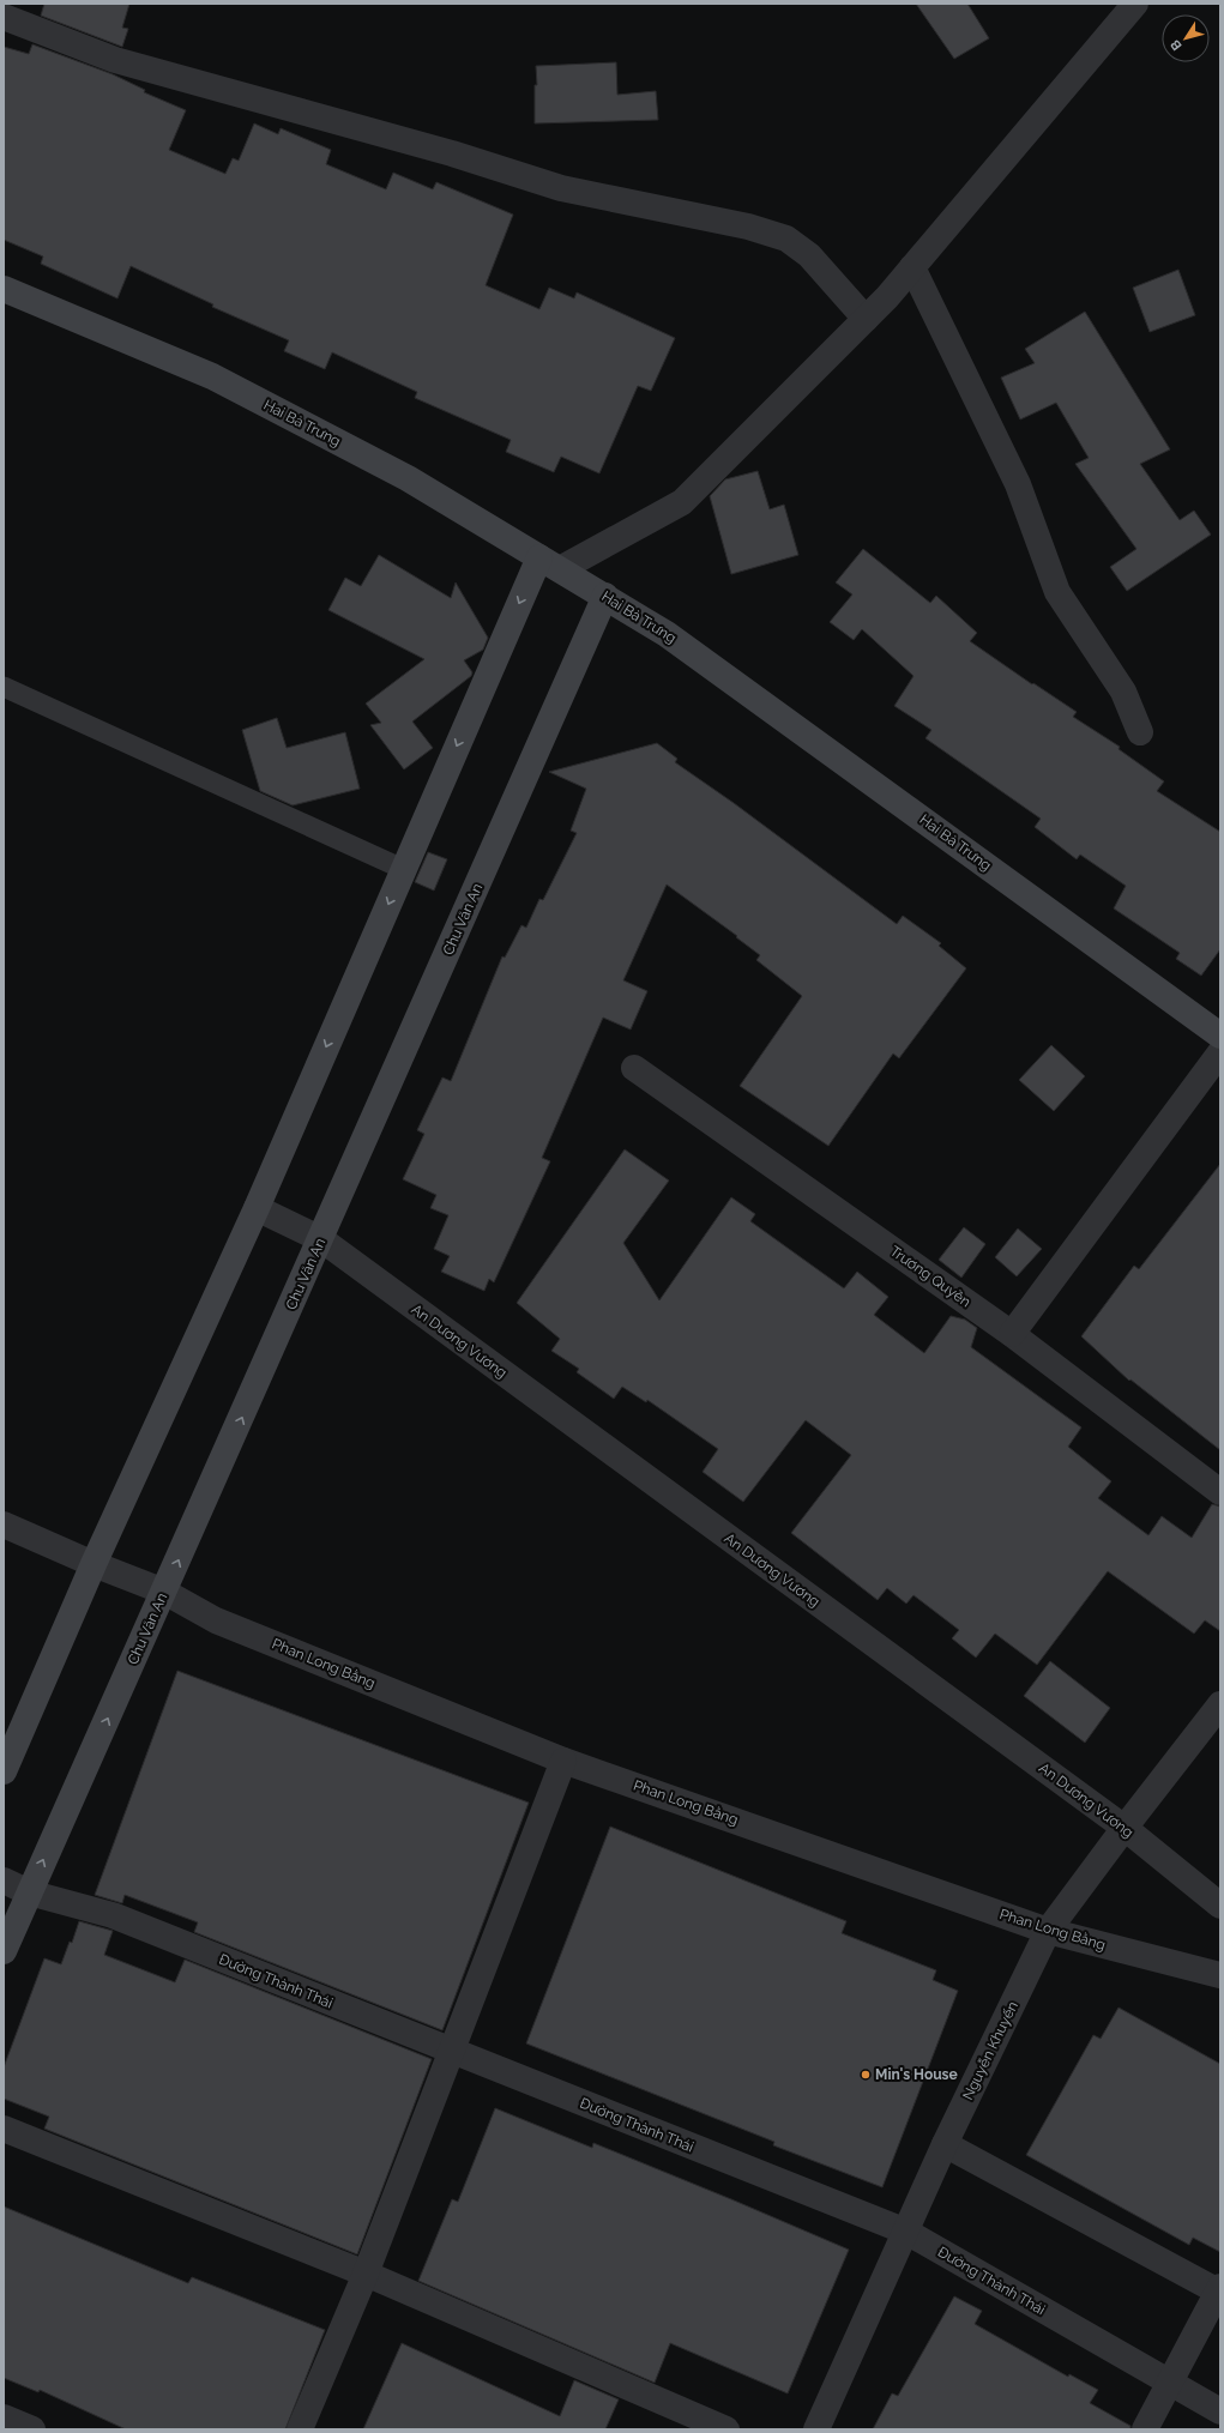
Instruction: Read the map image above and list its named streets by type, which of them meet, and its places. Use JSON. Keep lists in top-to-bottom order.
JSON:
{
  "streets": {
    "main road": ["Hai Bà Trưng", "Chu Văn An"],
    "street": [
      "Trương Quyền",
      "An Dương Vương",
      "Phan Long Bằng",
      "Đường Thành Thái",
      "Nguyễn Khuyến"
    ]
  },
  "crossings": [
    ["Hai Bà Trưng", "Chu Văn An"],
    ["Chu Văn An", "An Dương Vương"],
    ["Chu Văn An", "Phan Long Bằng"],
    ["Chu Văn An", "Đường Thành Thái"],
    ["An Dương Vương", "Nguyễn Khuyến"],
    ["Phan Long Bằng", "Nguyễn Khuyến"],
    ["Đường Thành Thái", "Nguyễn Khuyến"]
  ],
  "places": ["Min's House"],
  "north": "bottom left"
}
